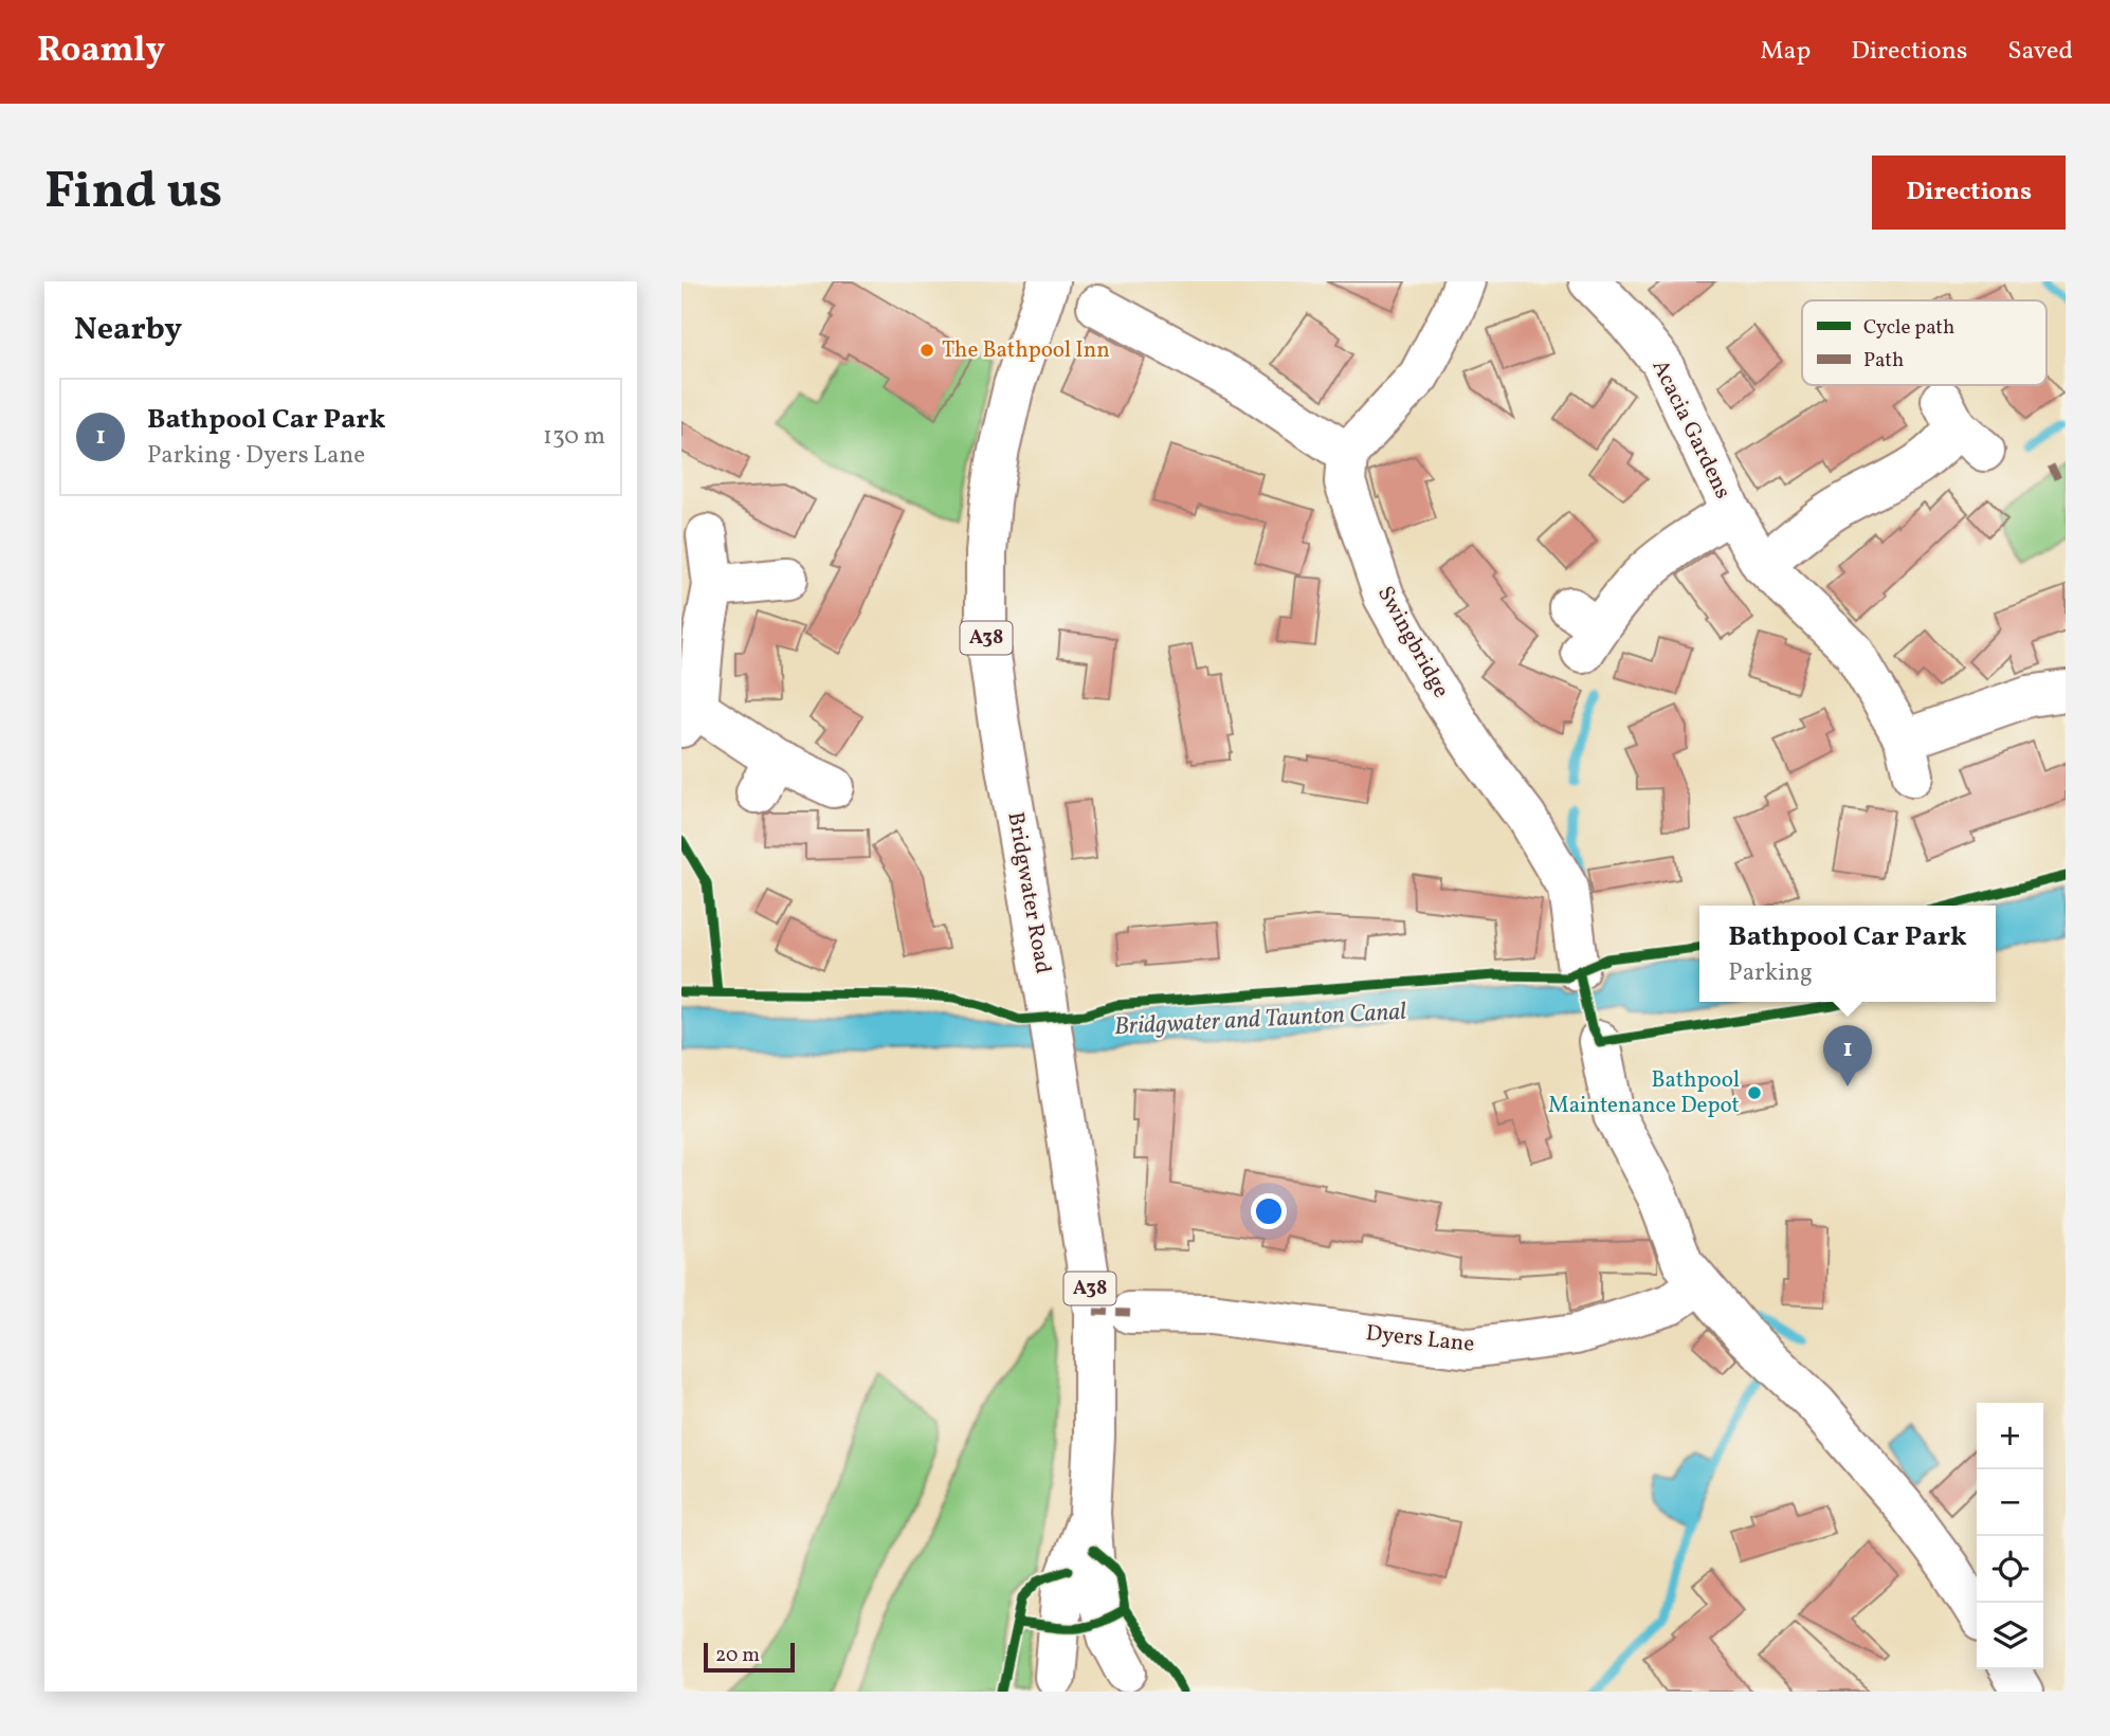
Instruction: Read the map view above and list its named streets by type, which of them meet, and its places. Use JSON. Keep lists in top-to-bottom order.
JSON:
{
  "streets": {
    "street": [
      "Acacia Gardens",
      "A38",
      "Swingbridge",
      "Bridgwater Road",
      "Dyers Lane"
    ]
  },
  "crossings": [
    ["A38", "Bridgwater Road"]
  ],
  "water": ["Bridgwater and Taunton Canal"],
  "places": ["The Bathpool Inn", "Bathpool Maintenance Depot"],
  "legend": ["Cycle path", "Path"],
  "scale_bar": "20 m",
  "page": {
    "header": "Roamly",
    "nav": ["Map", "Directions", "Saved"],
    "buttons": "Directions",
    "title": "Find us",
    "heading": "Nearby",
    "list": [
      {
        "mark": "1",
        "name": "Bathpool Car Park",
        "note": "Parking · Dyers Lane",
        "value": "130 m"
      }
    ],
    "popup": ["Bathpool Car Park", "Parking"],
    "pins": "1",
    "map_buttons": ["+", "−"],
    "scale": "20 m"
  }
}
